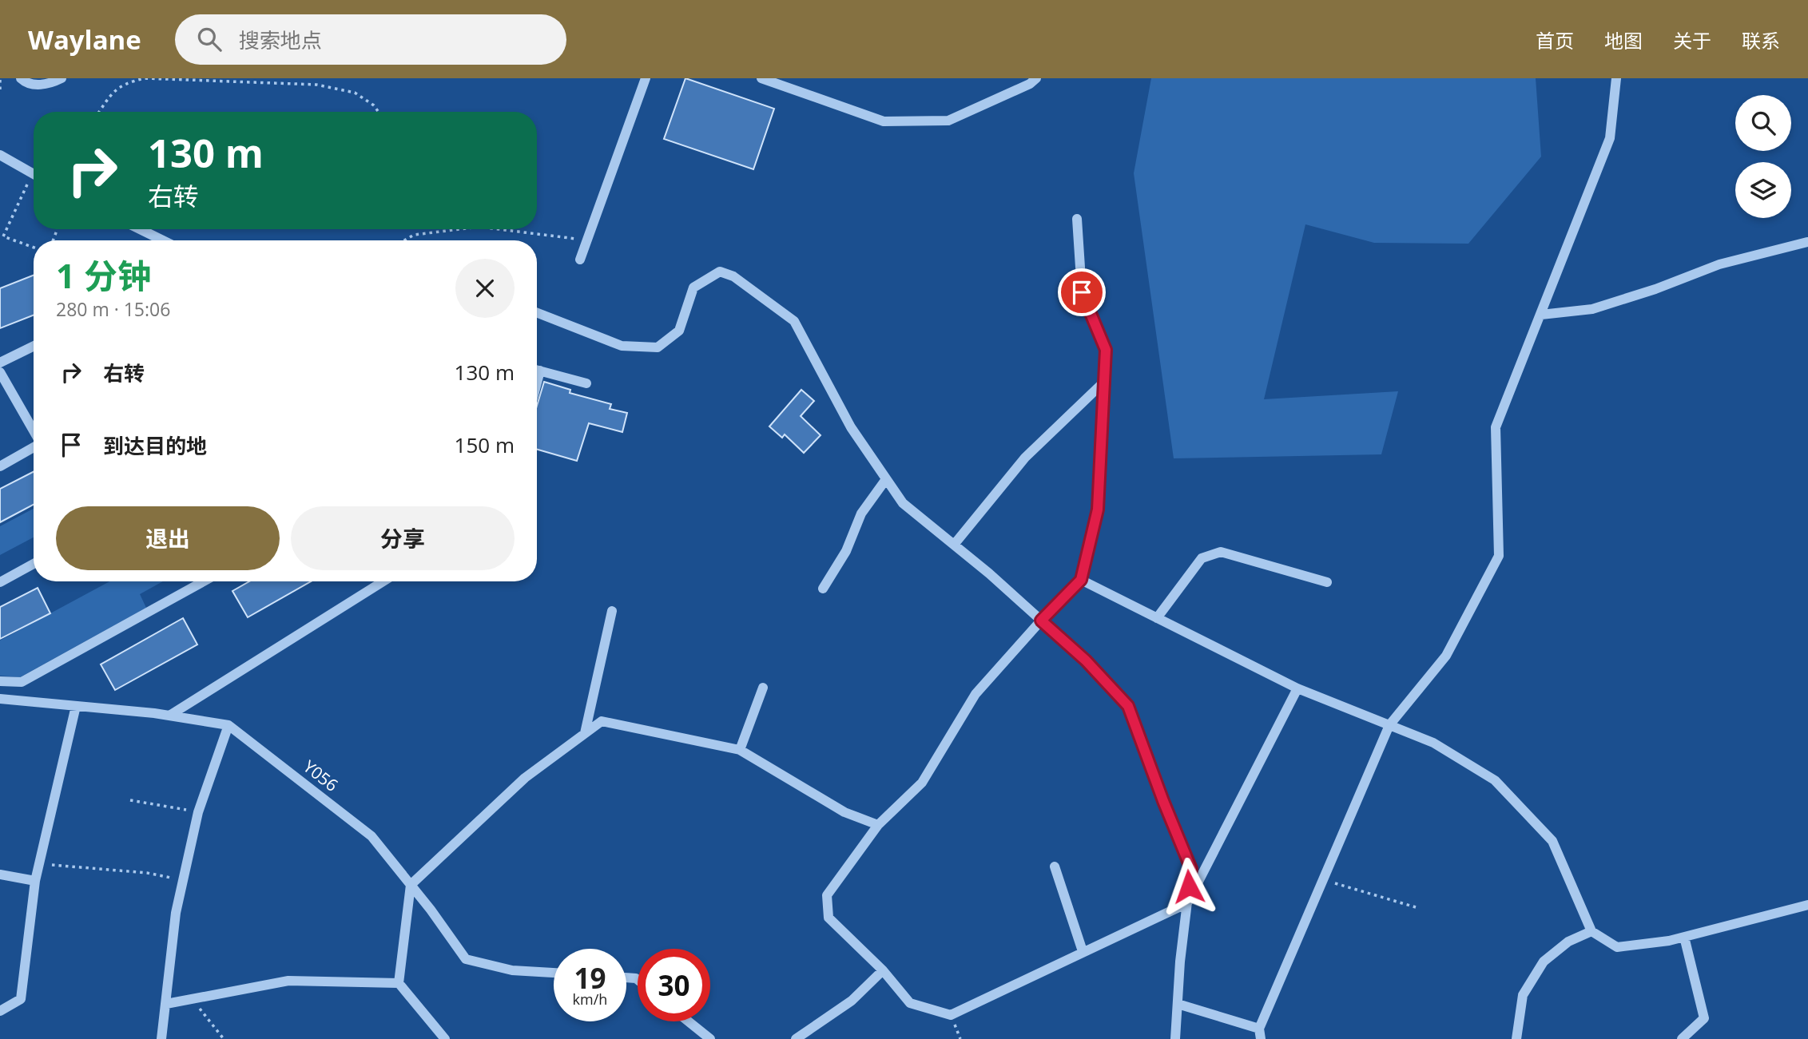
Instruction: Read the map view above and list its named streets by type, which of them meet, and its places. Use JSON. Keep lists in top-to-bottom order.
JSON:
{
  "streets": {
    "street": ["Y056"]
  },
  "page": {
    "header": "Waylane",
    "search": "搜索地点",
    "nav": [
      "首页",
      "地图",
      "关于",
      "联系"
    ],
    "turn": ["130 m", "右转"],
    "heading": ["1 分钟", "280 m · 15:06"],
    "list": [
      {
        "name": "右转",
        "value": "130 m"
      },
      {
        "name": "到达目的地",
        "value": "150 m"
      }
    ],
    "buttons": ["退出", "分享"],
    "speed": "19 km/h",
    "limit": "30"
  }
}
